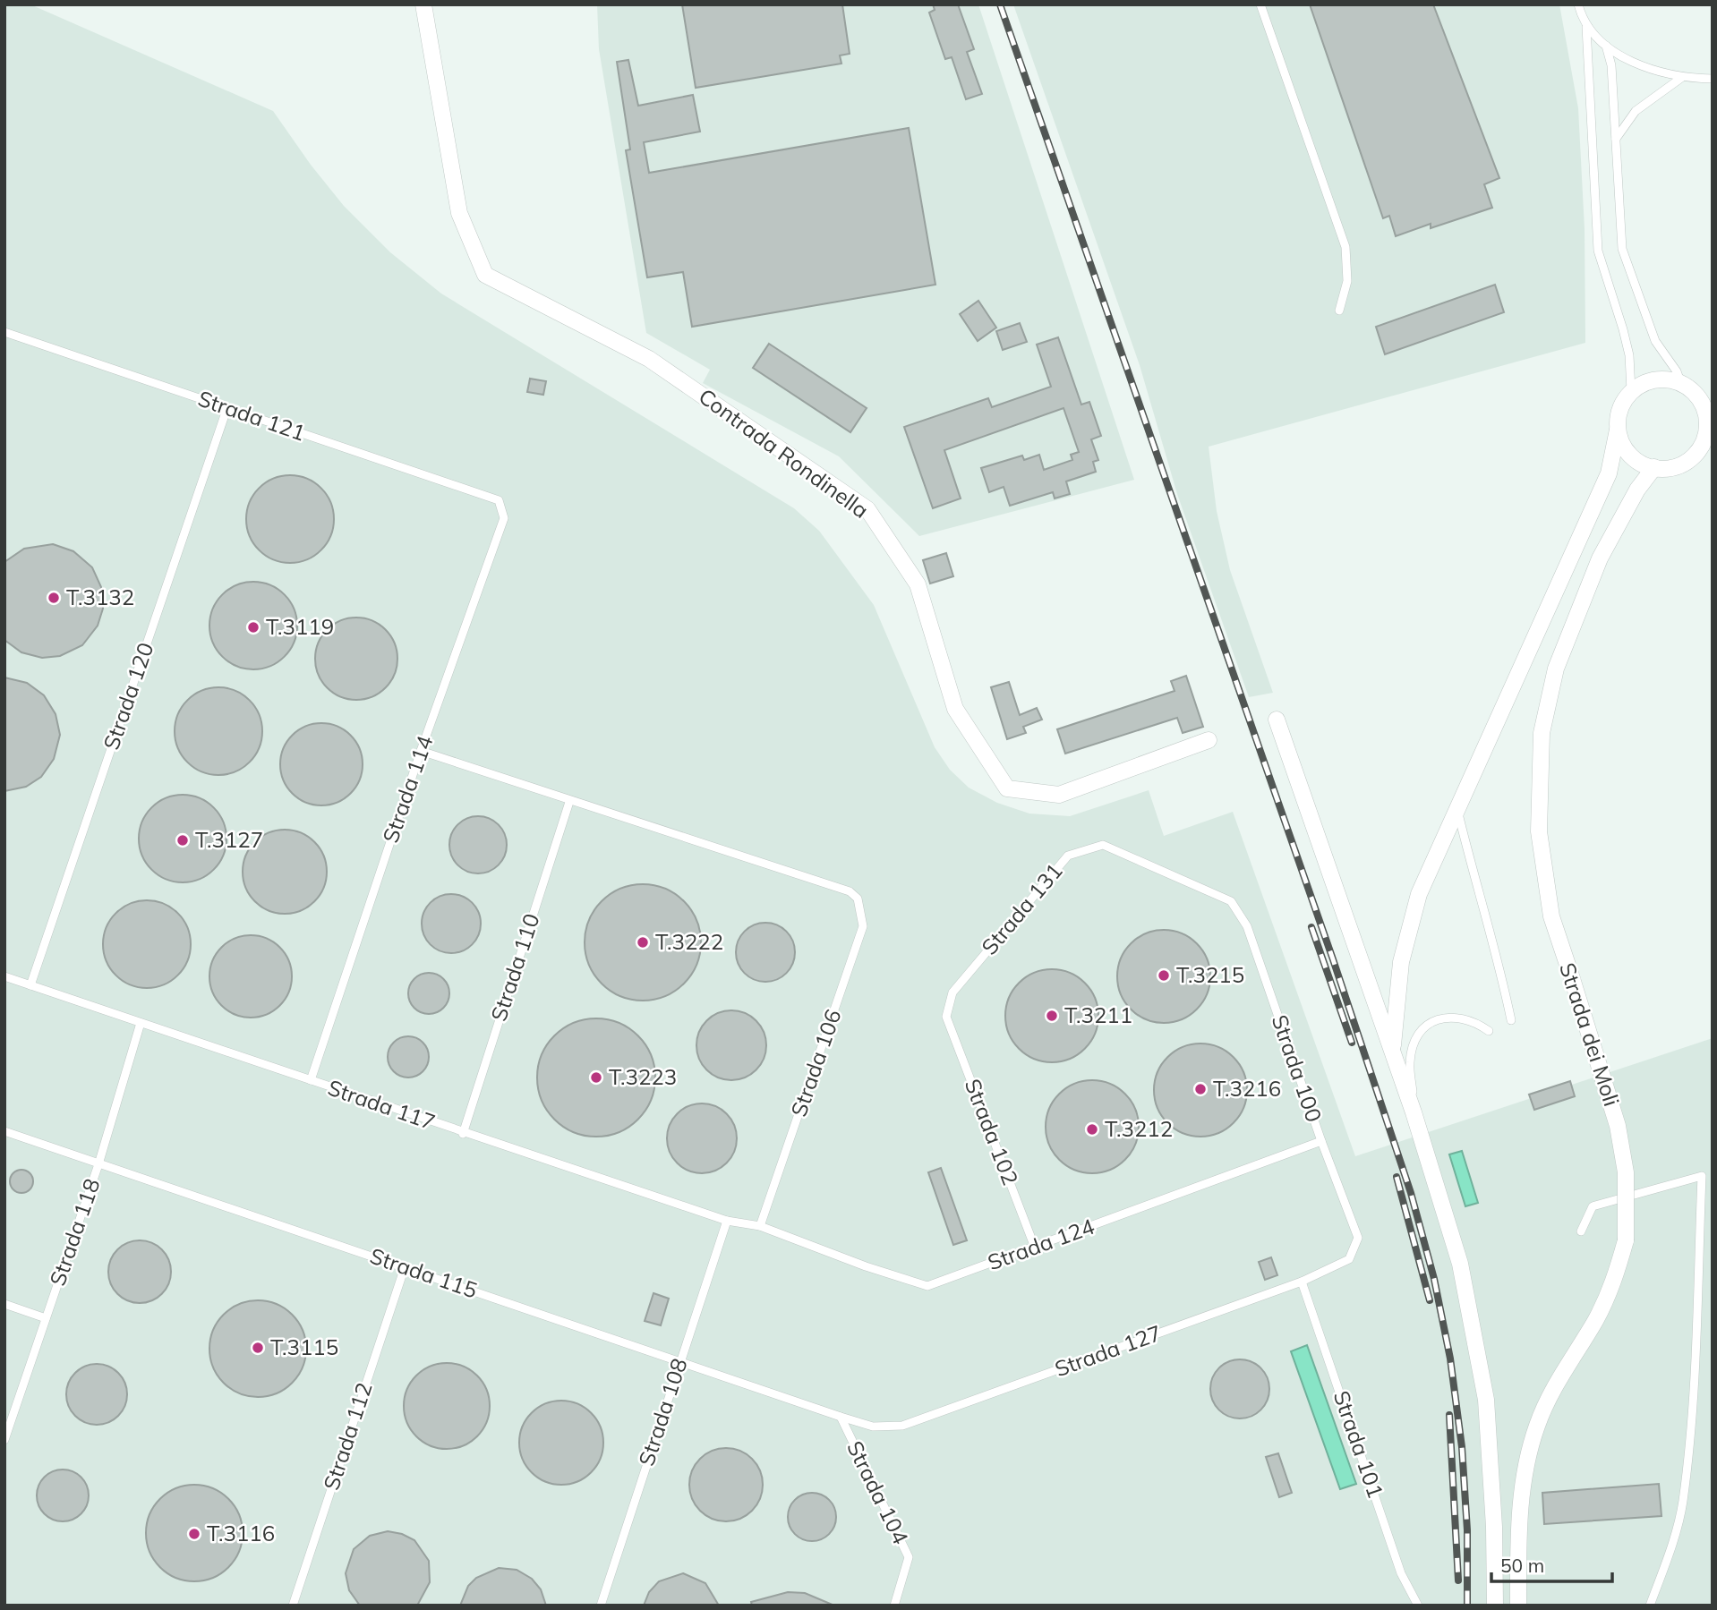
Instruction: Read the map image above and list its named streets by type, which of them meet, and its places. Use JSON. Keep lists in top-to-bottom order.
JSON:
{
  "streets": {
    "street": ["Contrada Rondinella", "Strada dei Moli"],
    "lane": [
      "Strada 121",
      "Strada 120",
      "Strada 114",
      "Strada 131",
      "Strada 110",
      "Strada 106",
      "Strada 100",
      "Strada 117",
      "Strada 102",
      "Strada 118",
      "Strada 124",
      "Strada 115",
      "Strada 127",
      "Strada 108",
      "Strada 112",
      "Strada 101",
      "Strada 104"
    ]
  },
  "crossings": [
    ["Strada 121", "Strada 120"],
    ["Strada 121", "Strada 114"],
    ["Strada 120", "Strada 117"],
    ["Strada 114", "Strada 117"],
    ["Strada 131", "Strada 100"],
    ["Strada 131", "Strada 102"],
    ["Strada 110", "Strada 106"],
    ["Strada 110", "Strada 117"],
    ["Strada 106", "Strada 117"],
    ["Strada 106", "Strada 124"],
    ["Strada 100", "Strada 124"],
    ["Strada 100", "Strada 127"],
    ["Strada 117", "Strada 118"],
    ["Strada 117", "Strada 124"],
    ["Strada 117", "Strada 108"],
    ["Strada 102", "Strada 124"],
    ["Strada 118", "Strada 115"],
    ["Strada 115", "Strada 127"],
    ["Strada 115", "Strada 108"],
    ["Strada 115", "Strada 112"],
    ["Strada 115", "Strada 104"],
    ["Strada 127", "Strada 101"],
    ["Strada 127", "Strada 104"]
  ],
  "places": [
    "T.3132",
    "T.3119",
    "T.3127",
    "T.3222",
    "T.3215",
    "T.3211",
    "T.3223",
    "T.3216",
    "T.3212",
    "T.3115",
    "T.3116"
  ],
  "scale_bar": "50 m"
}
